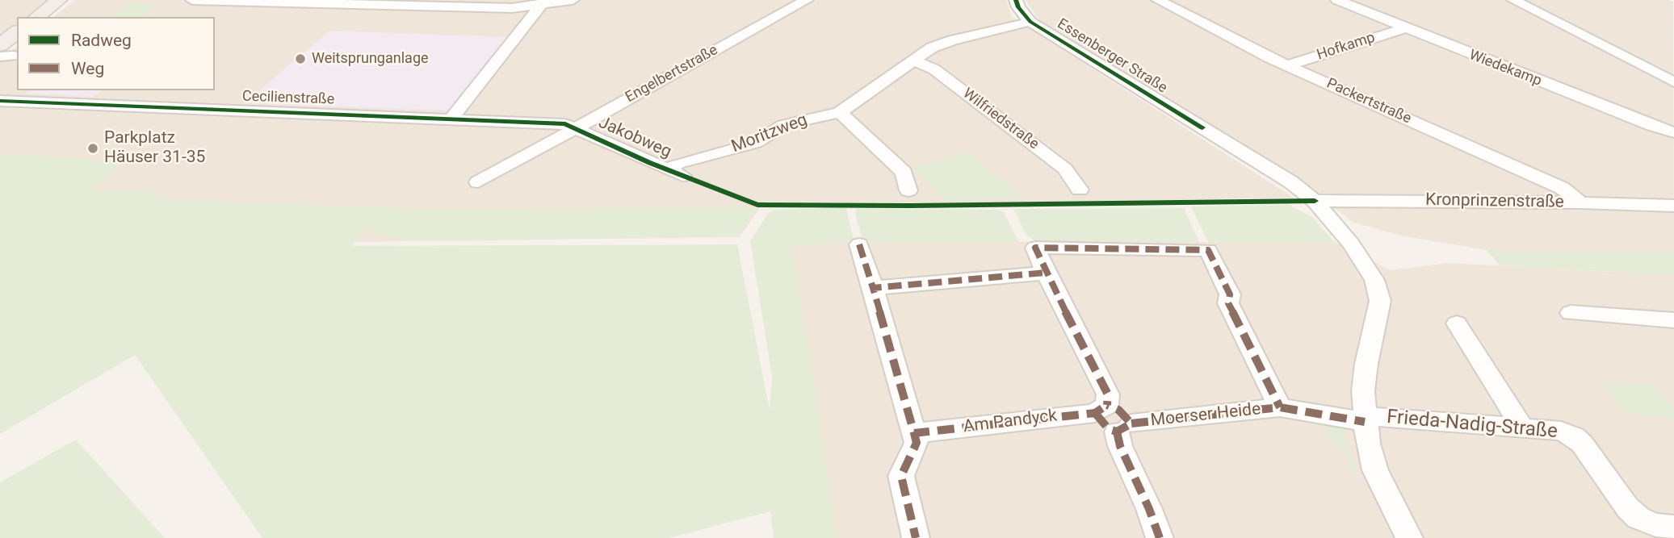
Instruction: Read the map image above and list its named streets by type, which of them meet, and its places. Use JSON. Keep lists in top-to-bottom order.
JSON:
{
  "streets": {
    "street": [
      "Hofkamp",
      "Essenberger Straße",
      "Wiedekamp",
      "Engelbertstraße",
      "Cecilienstraße",
      "Packertstraße",
      "Wilfriedstraße",
      "Moritzweg",
      "Jakobweg",
      "Kronprinzenstraße",
      "Moerser Heide",
      "Am Pandyck",
      "Frieda-Nadig-Straße"
    ]
  },
  "crossings": [
    ["Hofkamp", "Wiedekamp"],
    ["Hofkamp", "Packertstraße"],
    ["Essenberger Straße", "Kronprinzenstraße"],
    ["Essenberger Straße", "Moerser Heide"],
    ["Essenberger Straße", "Frieda-Nadig-Straße"],
    ["Engelbertstraße", "Cecilienstraße"],
    ["Engelbertstraße", "Jakobweg"],
    ["Cecilienstraße", "Jakobweg"],
    ["Packertstraße", "Kronprinzenstraße"],
    ["Moritzweg", "Jakobweg"],
    ["Moerser Heide", "Frieda-Nadig-Straße"]
  ],
  "places": ["Weitsprunganlage", "Parkplatz Häuser 31-35"],
  "legend": ["Radweg", "Weg"]
}
